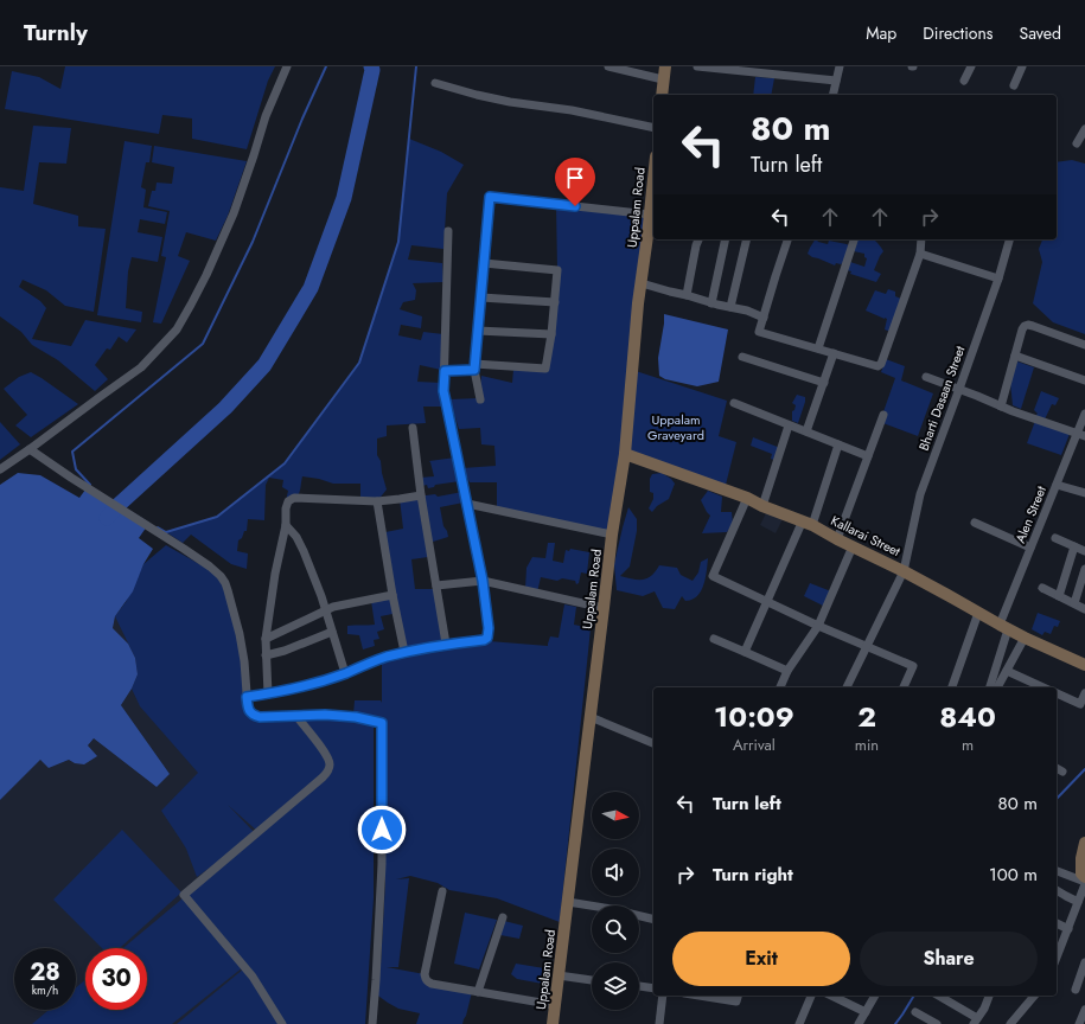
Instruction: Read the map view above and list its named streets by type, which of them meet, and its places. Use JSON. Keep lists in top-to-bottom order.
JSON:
{
  "streets": {
    "main road": ["Uppalam Road", "Kallarai Street"],
    "street": ["Bharti Dasaan Street", "Alen Street"]
  },
  "crossings": [
    ["Uppalam Road", "Kallarai Street"],
    ["Bharti Dasaan Street", "Kallarai Street"],
    ["Alen Street", "Kallarai Street"]
  ],
  "parks": ["Uppalam Graveyard"],
  "north": "right",
  "page": {
    "header": "Turnly",
    "nav": ["Map", "Directions", "Saved"],
    "turn": ["80 m", "Turn left"],
    "eta": [
      "10:09",
      "Arrival",
      "2",
      "min",
      "840",
      "m"
    ],
    "list": [
      {
        "name": "Turn left",
        "value": "80 m"
      },
      {
        "name": "Turn right",
        "value": "100 m"
      }
    ],
    "buttons": ["Exit", "Share"],
    "speed": "28 km/h",
    "limit": "30"
  }
}
